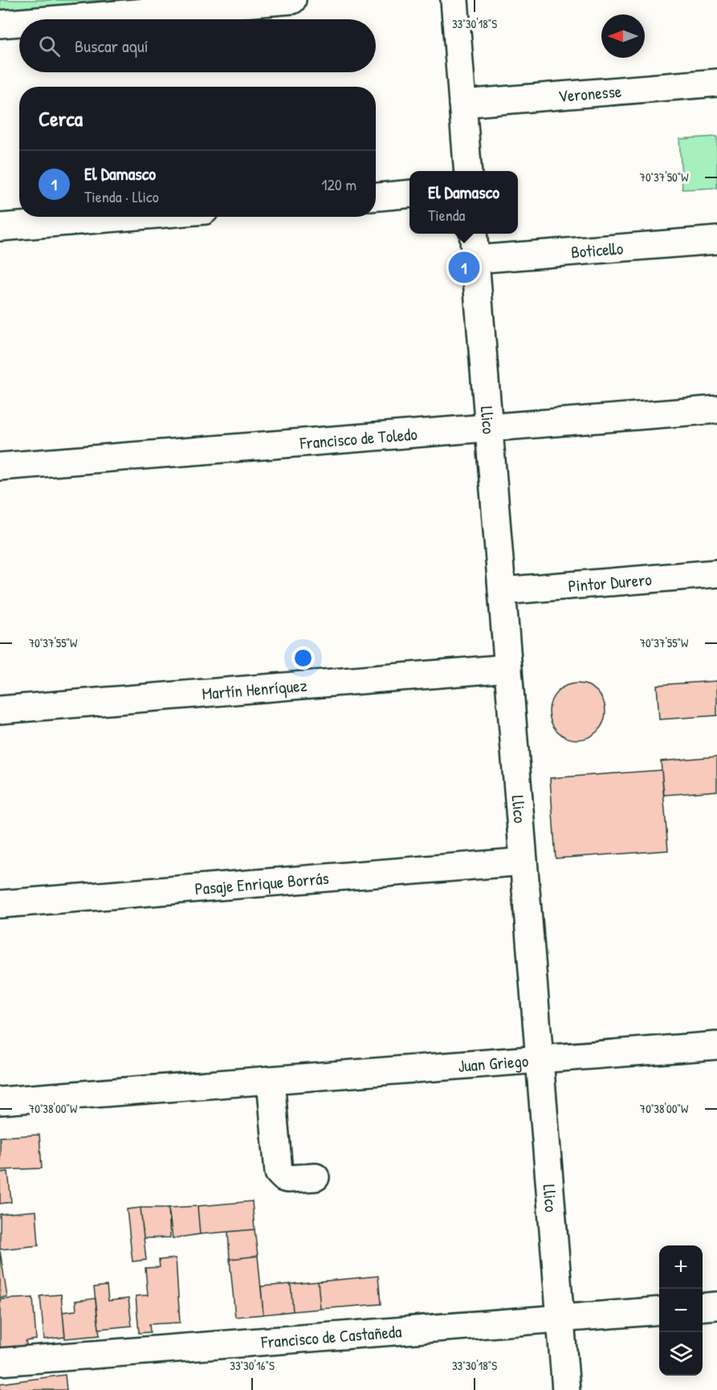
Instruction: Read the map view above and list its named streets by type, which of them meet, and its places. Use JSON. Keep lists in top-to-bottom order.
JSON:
{
  "streets": {
    "street": [
      "Veronesse",
      "Boticello",
      "Llico",
      "Francisco de Toledo",
      "Pintor Durero",
      "Martín Henríquez",
      "Pasaje Enrique Borrás",
      "Juan Griego",
      "Francisco de Castañeda"
    ]
  },
  "crossings": [
    ["Boticello", "Llico"],
    ["Llico", "Francisco de Toledo"],
    ["Llico", "Pintor Durero"],
    ["Llico", "Martín Henríquez"],
    ["Llico", "Pasaje Enrique Borrás"],
    ["Llico", "Juan Griego"],
    ["Llico", "Francisco de Castañeda"]
  ],
  "north": "left",
  "page": {
    "search": "Buscar aquí",
    "heading": "Cerca",
    "list": [
      {
        "mark": "1",
        "name": "El Damasco",
        "note": "Tienda · Llico",
        "value": "120 m"
      }
    ],
    "popup": ["El Damasco", "Tienda"],
    "pins": "1",
    "map_buttons": ["+", "−"]
  },
  "coordinates": [
    "33°30'18\"S",
    "70°37'50\"W",
    "70°37'55\"W",
    "70°38'00\"W",
    "33°30'16\"S"
  ]
}
